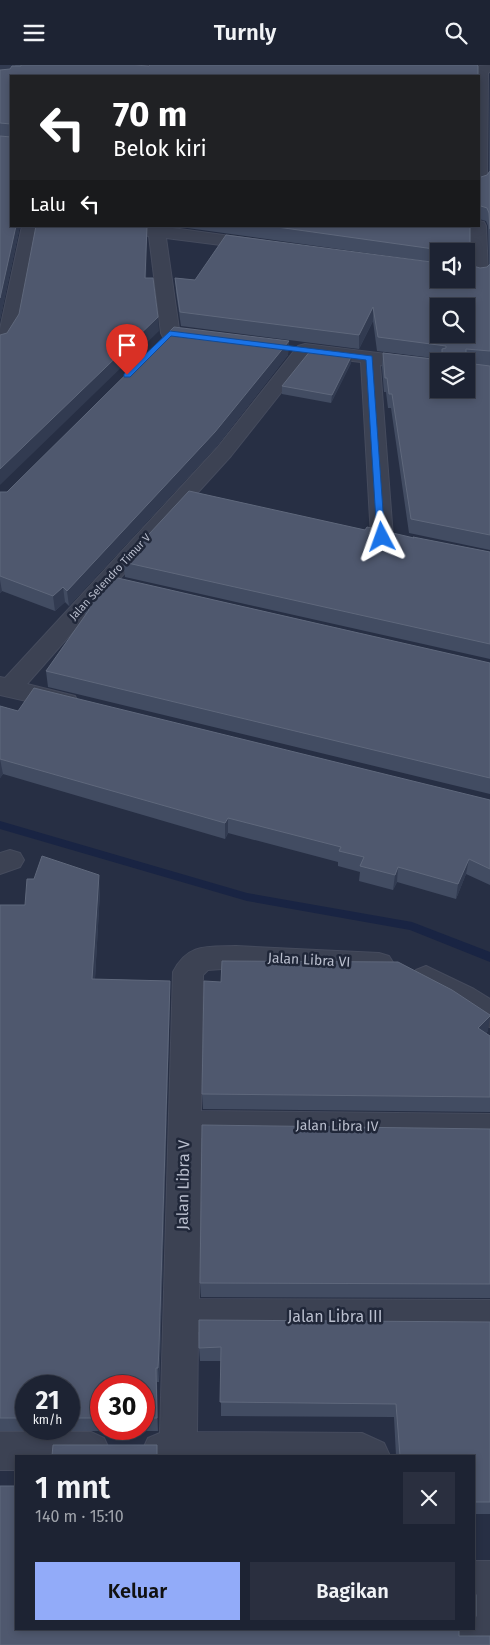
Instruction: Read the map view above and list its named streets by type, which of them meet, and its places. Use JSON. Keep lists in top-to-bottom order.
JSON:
{
  "streets": {
    "street": [
      "Jalan Selendro Timur V",
      "Jalan Libra VI",
      "Jalan Libra IV",
      "Jalan Libra V",
      "Jalan Libra III"
    ]
  },
  "crossings": [
    ["Jalan Libra VI", "Jalan Libra V"],
    ["Jalan Libra IV", "Jalan Libra V"],
    ["Jalan Libra V", "Jalan Libra III"]
  ],
  "page": {
    "header": "Turnly",
    "turn": ["70 m", "Belok kiri"],
    "then": "Lalu",
    "speed": "21 km/h",
    "limit": "30",
    "heading": ["1 mnt", "140 m · 15:10"],
    "buttons": ["Keluar", "Bagikan"]
  }
}
